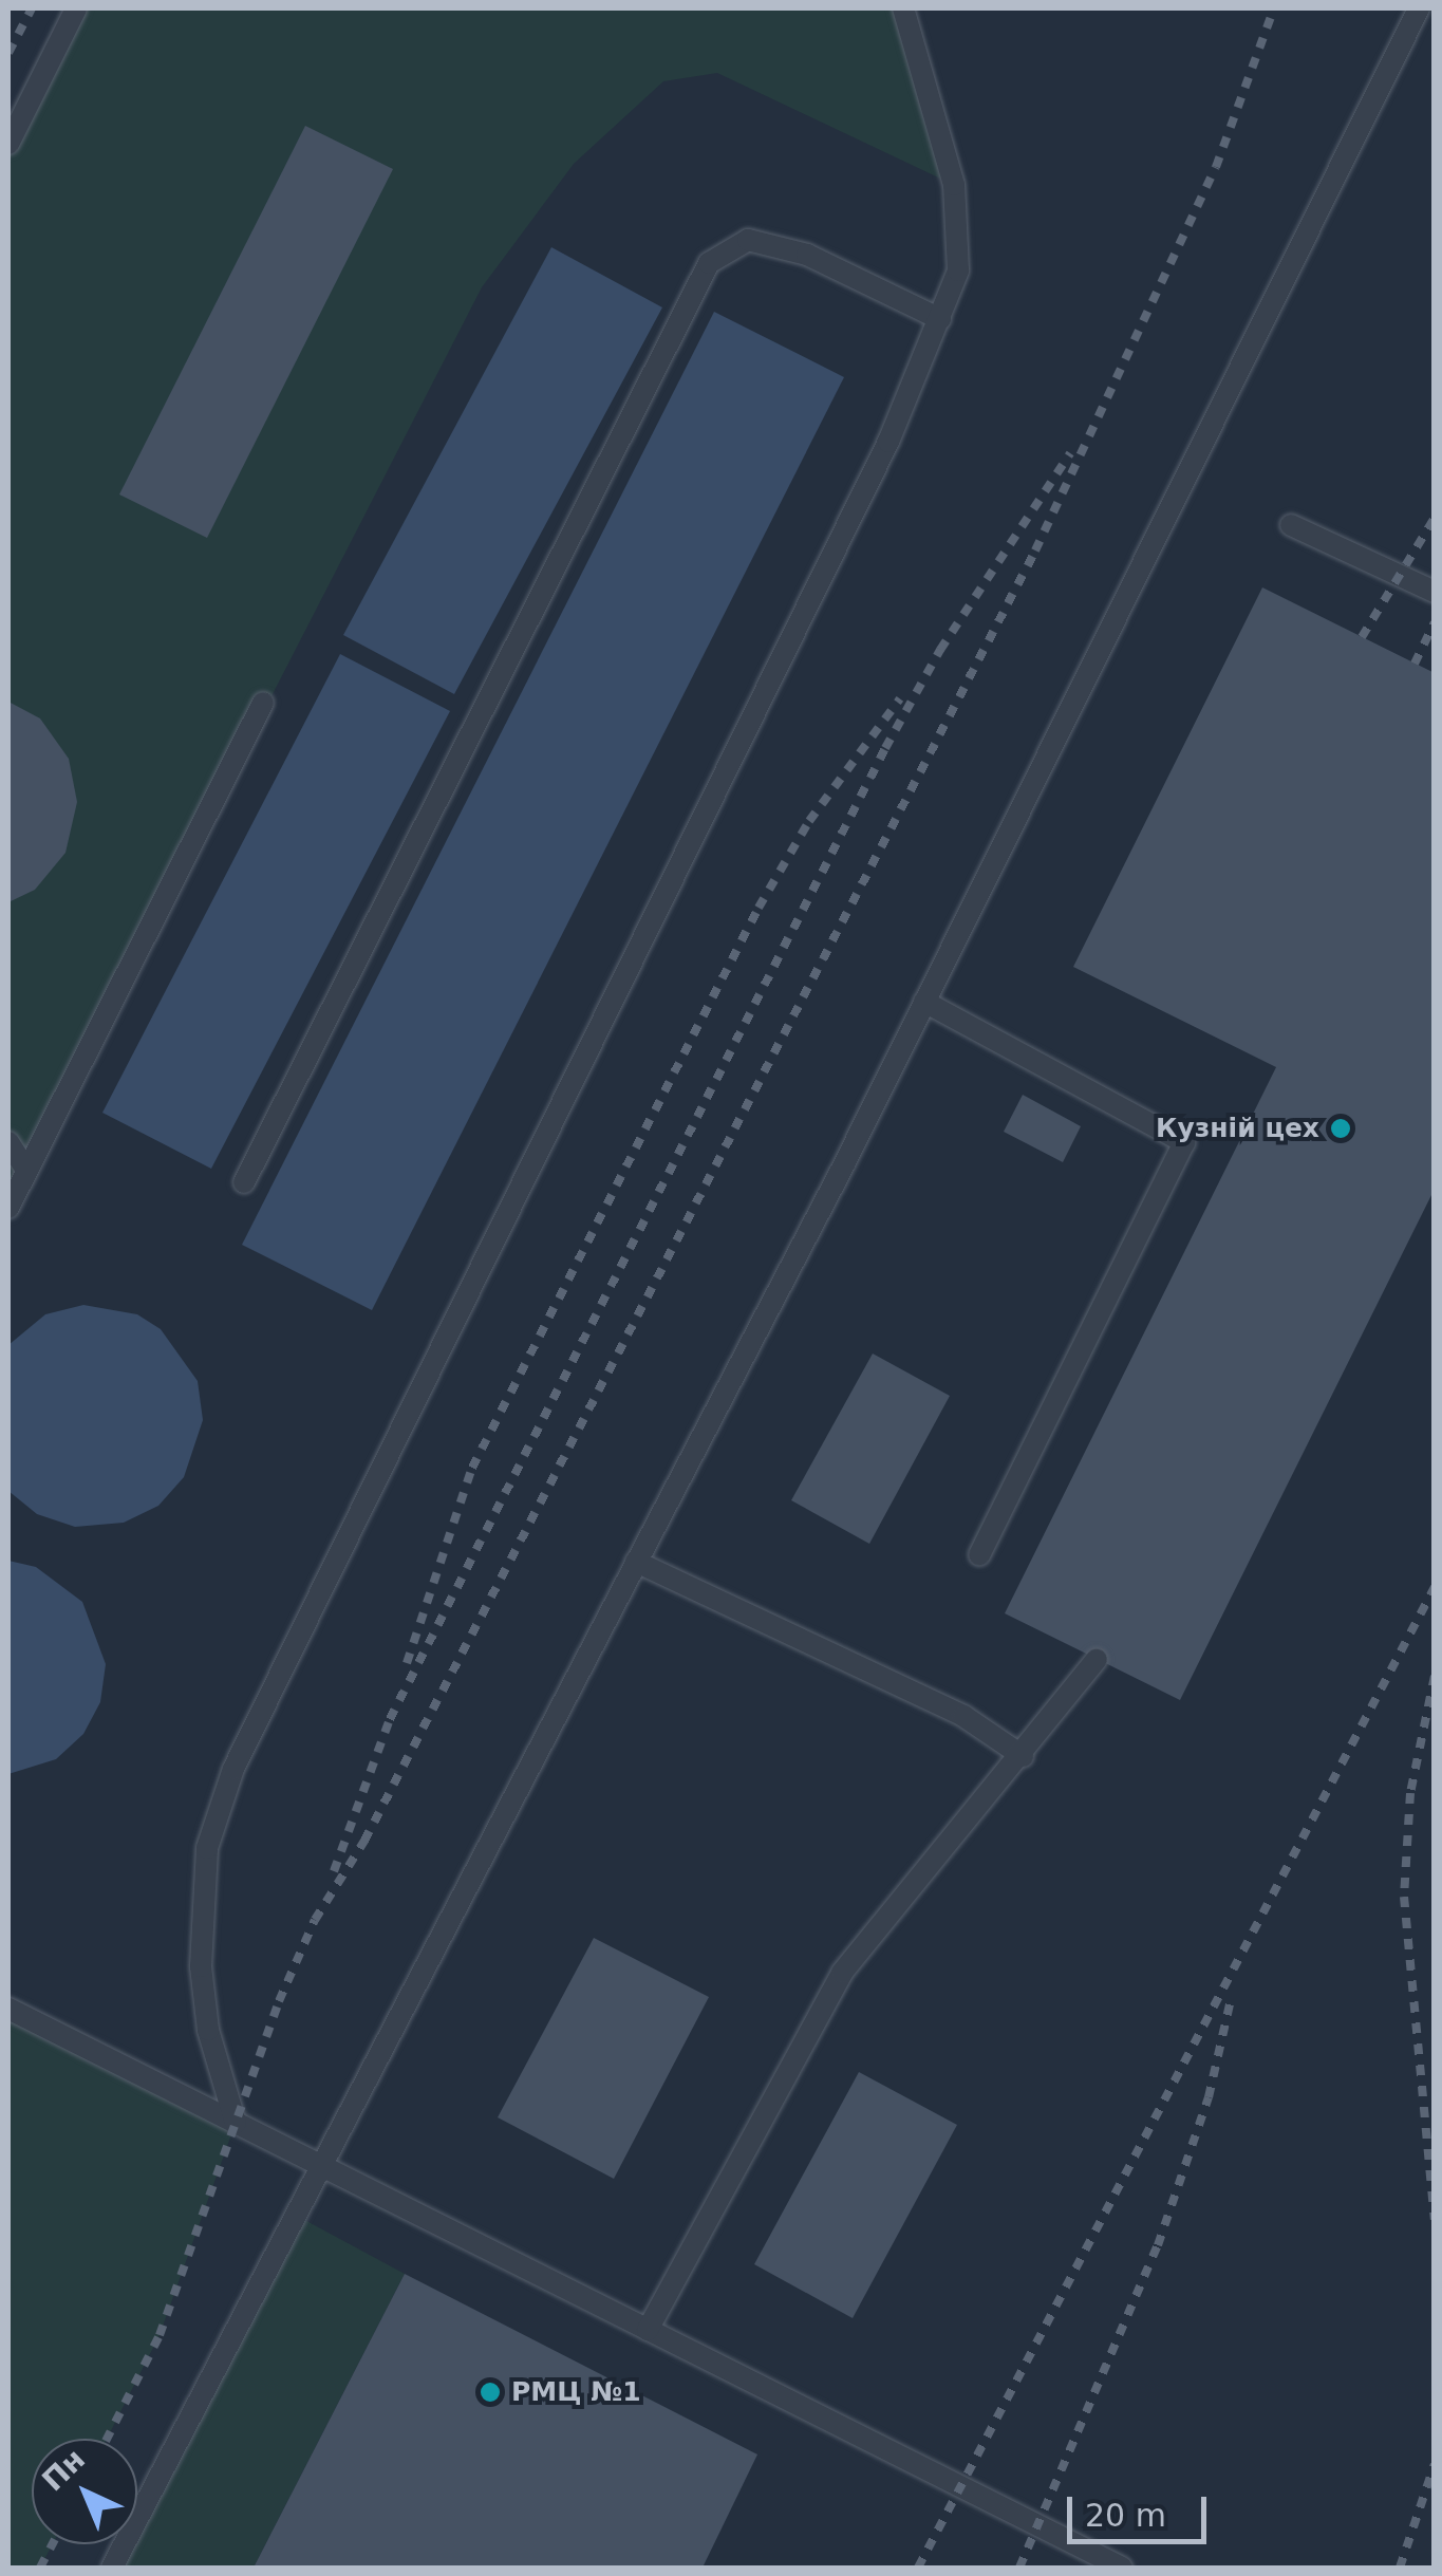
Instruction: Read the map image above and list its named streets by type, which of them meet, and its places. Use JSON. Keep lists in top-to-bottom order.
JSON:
{
  "places": ["Кузній цех", "РМЦ №1"],
  "scale_bar": "20 m",
  "north": "top left"
}
